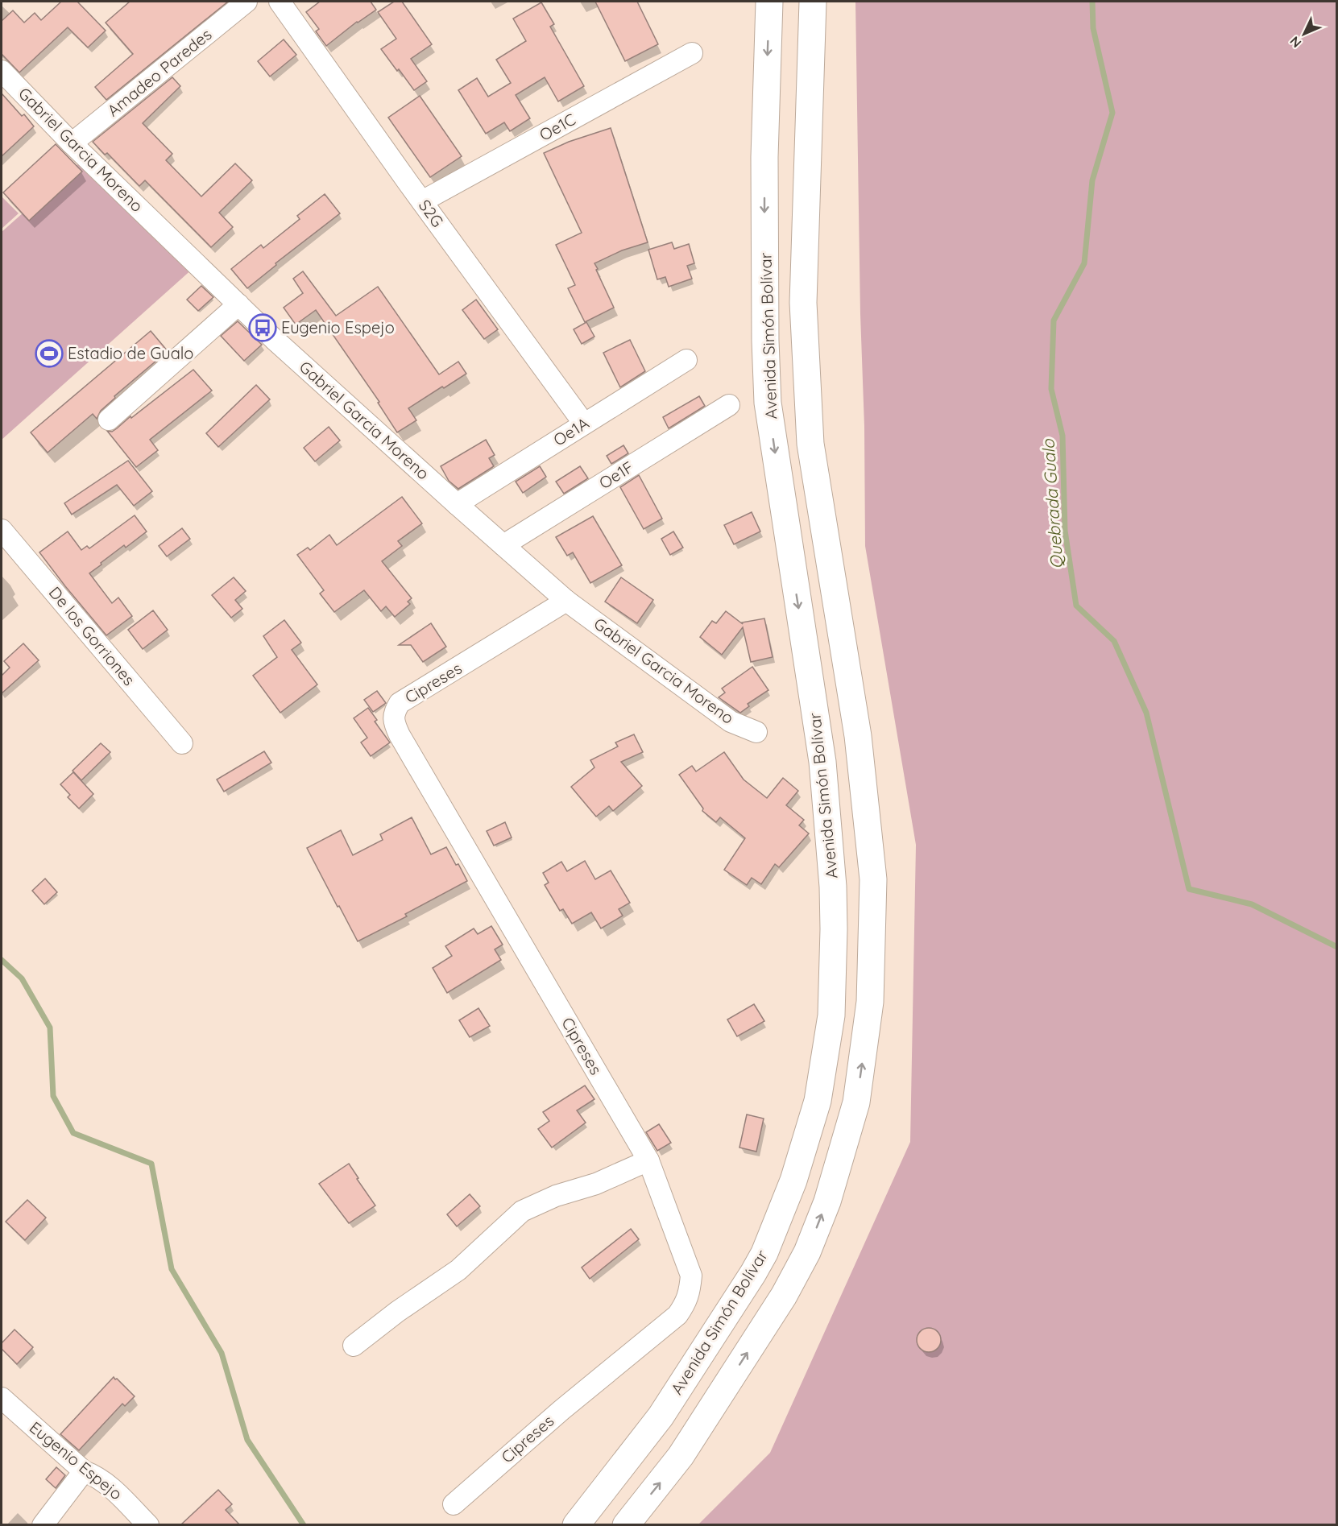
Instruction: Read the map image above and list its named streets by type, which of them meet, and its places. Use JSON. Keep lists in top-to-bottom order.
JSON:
{
  "streets": {
    "highway": ["Avenida Simón Bolívar"],
    "street": [
      "Amadeo Paredes",
      "Oe1C",
      "Gabriel Garcia Moreno",
      "S2G",
      "Oe1A",
      "Oe1F",
      "De los Gorriones",
      "Cipreses",
      "Eugenio Espejo"
    ]
  },
  "crossings": [
    ["Amadeo Paredes", "Gabriel Garcia Moreno"],
    ["Oe1C", "S2G"],
    ["Gabriel Garcia Moreno", "Oe1A"],
    ["Gabriel Garcia Moreno", "Oe1F"],
    ["Gabriel Garcia Moreno", "Cipreses"],
    ["S2G", "Oe1A"]
  ],
  "water": ["Quebrada Gualo"],
  "places": {
    "bus stop": ["Eugenio Espejo"],
    "sports": ["Estadio de Gualo"]
  },
  "north": "bottom left"
}
